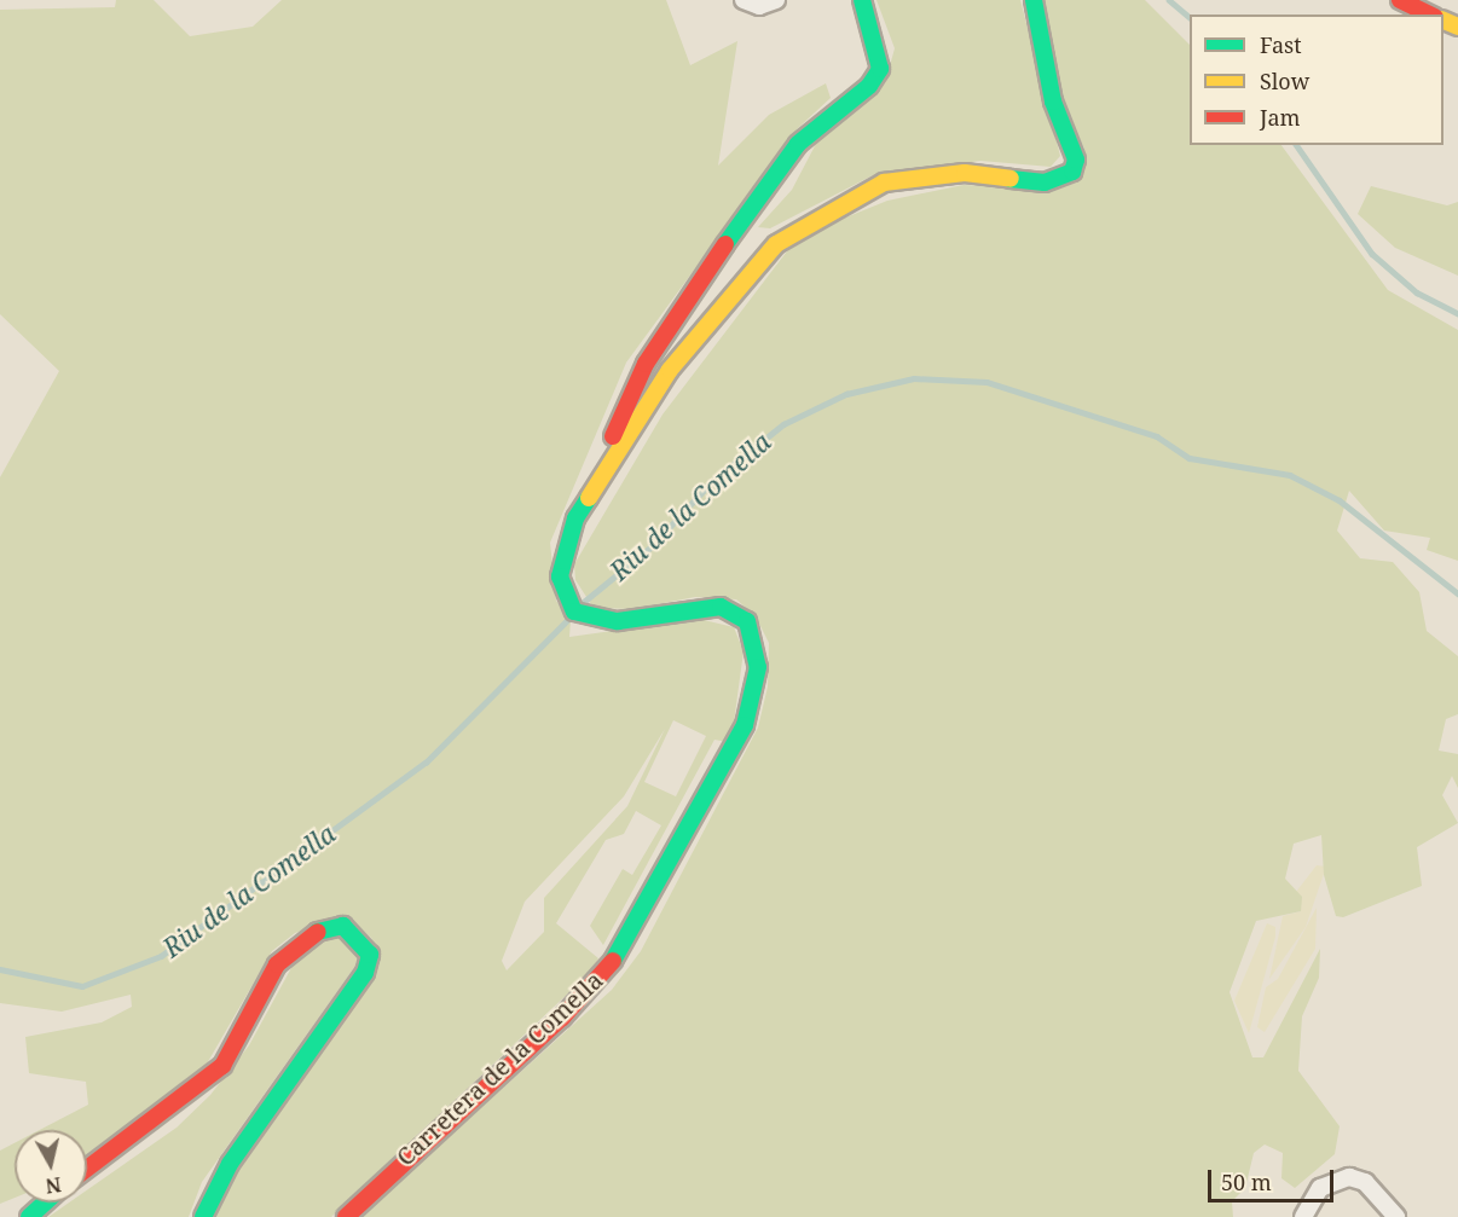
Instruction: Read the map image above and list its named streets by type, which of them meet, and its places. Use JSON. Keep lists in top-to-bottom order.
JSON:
{
  "streets": {
    "main road": ["Carretera de la Comella"]
  },
  "water": ["Riu de la Comella"],
  "legend": ["Fast", "Slow", "Jam"],
  "scale_bar": "50 m",
  "north": "bottom"
}
